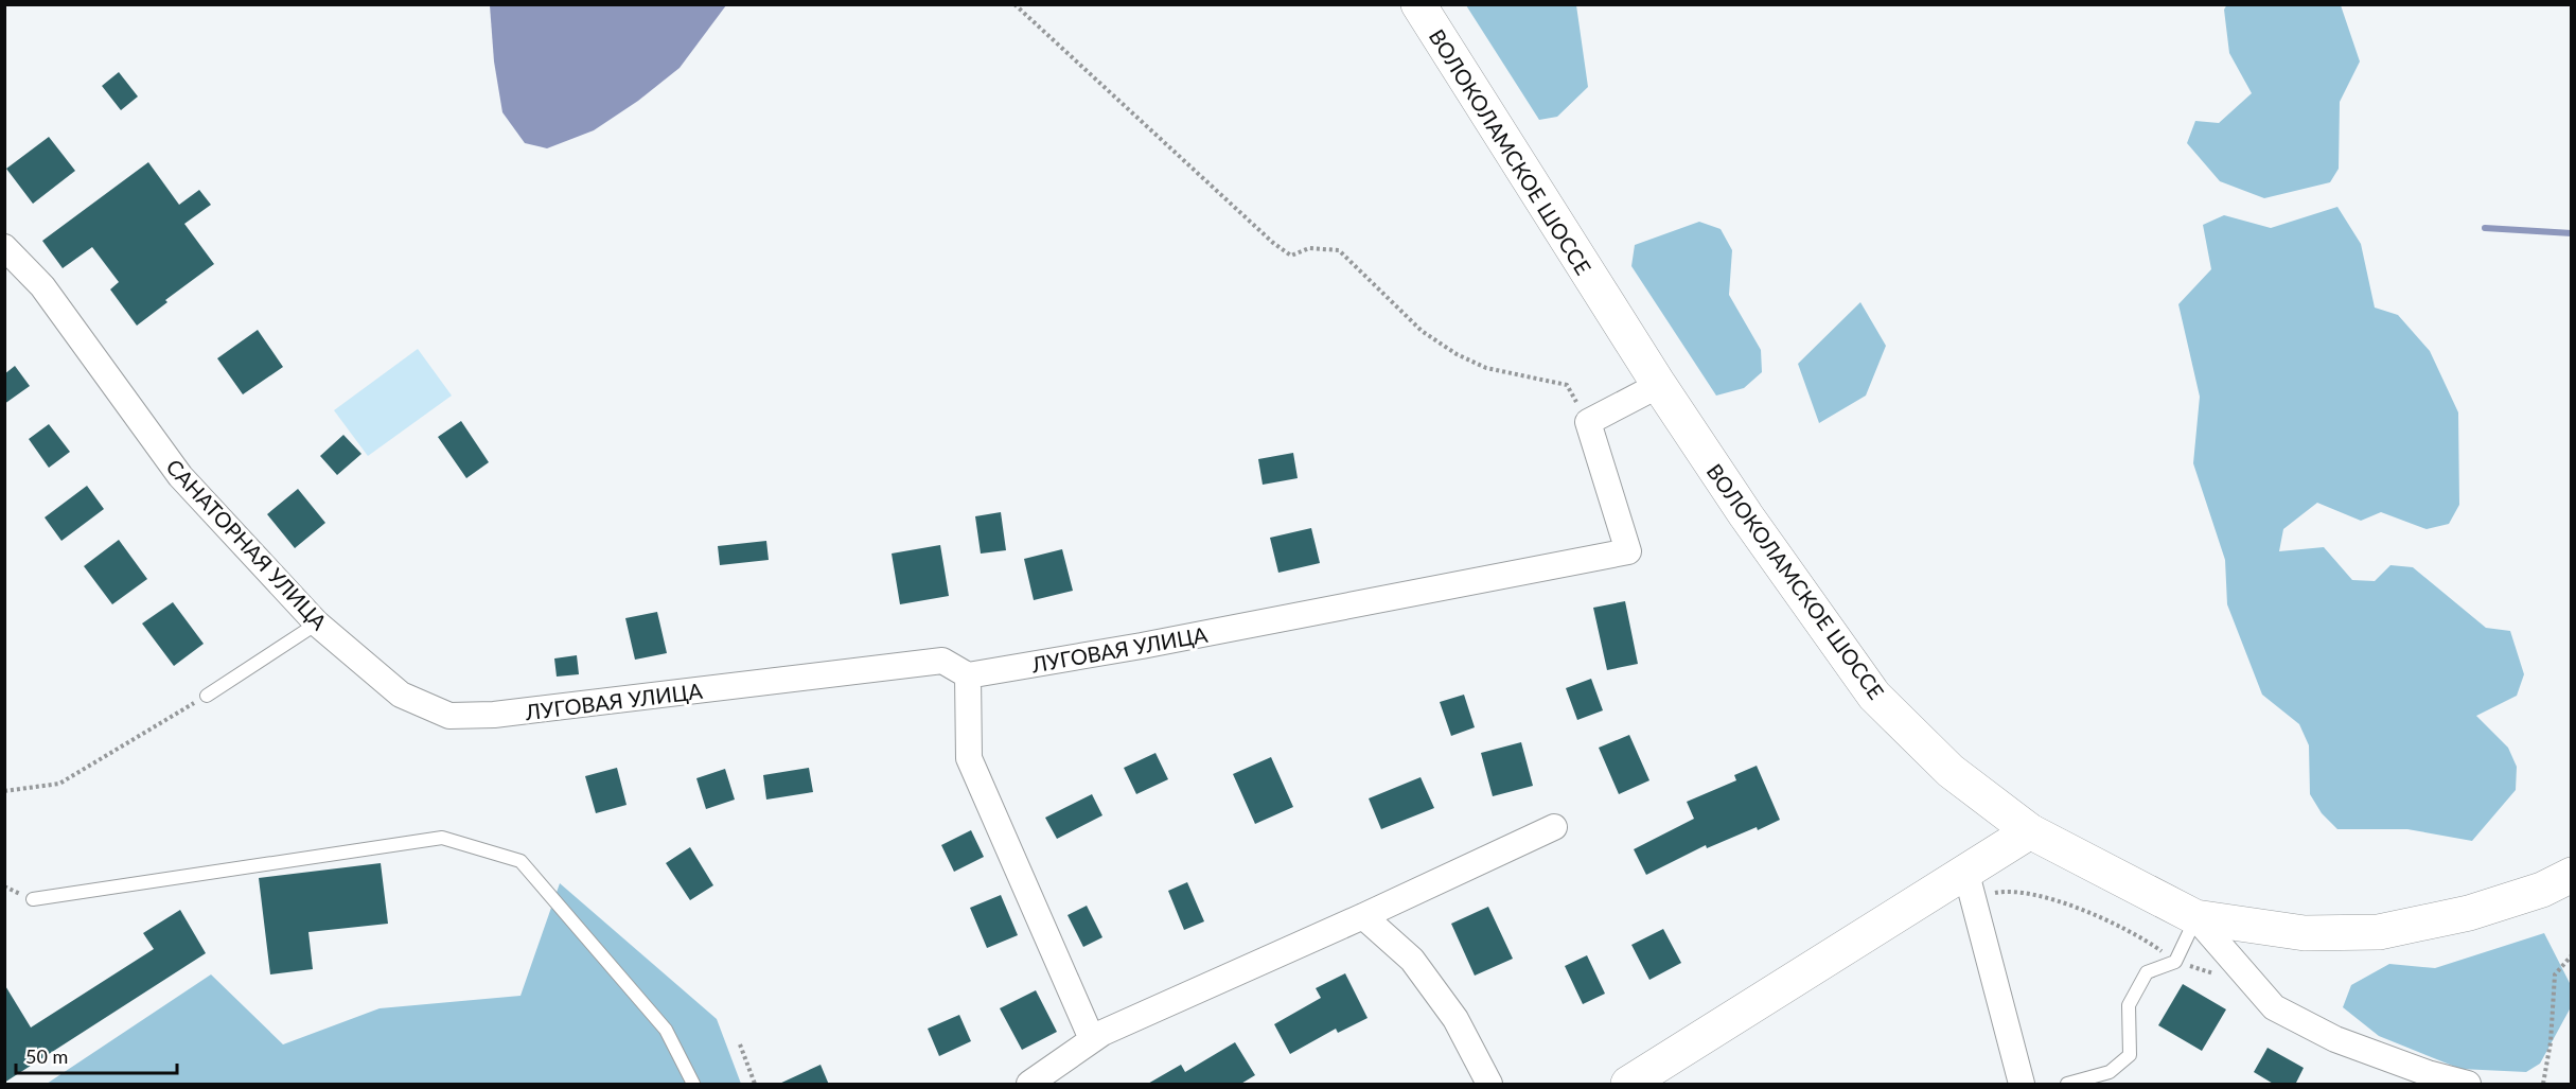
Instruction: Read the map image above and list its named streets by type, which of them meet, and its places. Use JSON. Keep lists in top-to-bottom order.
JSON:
{
  "streets": {
    "main road": ["ВОЛОКОЛАМСКОЕ ШОССЕ"],
    "street": ["САНАТОРНАЯ УЛИЦА", "ЛУГОВАЯ УЛИЦА"]
  },
  "crossings": [
    ["САНАТОРНАЯ УЛИЦА", "ЛУГОВАЯ УЛИЦА"]
  ],
  "scale_bar": "50 m"
}
